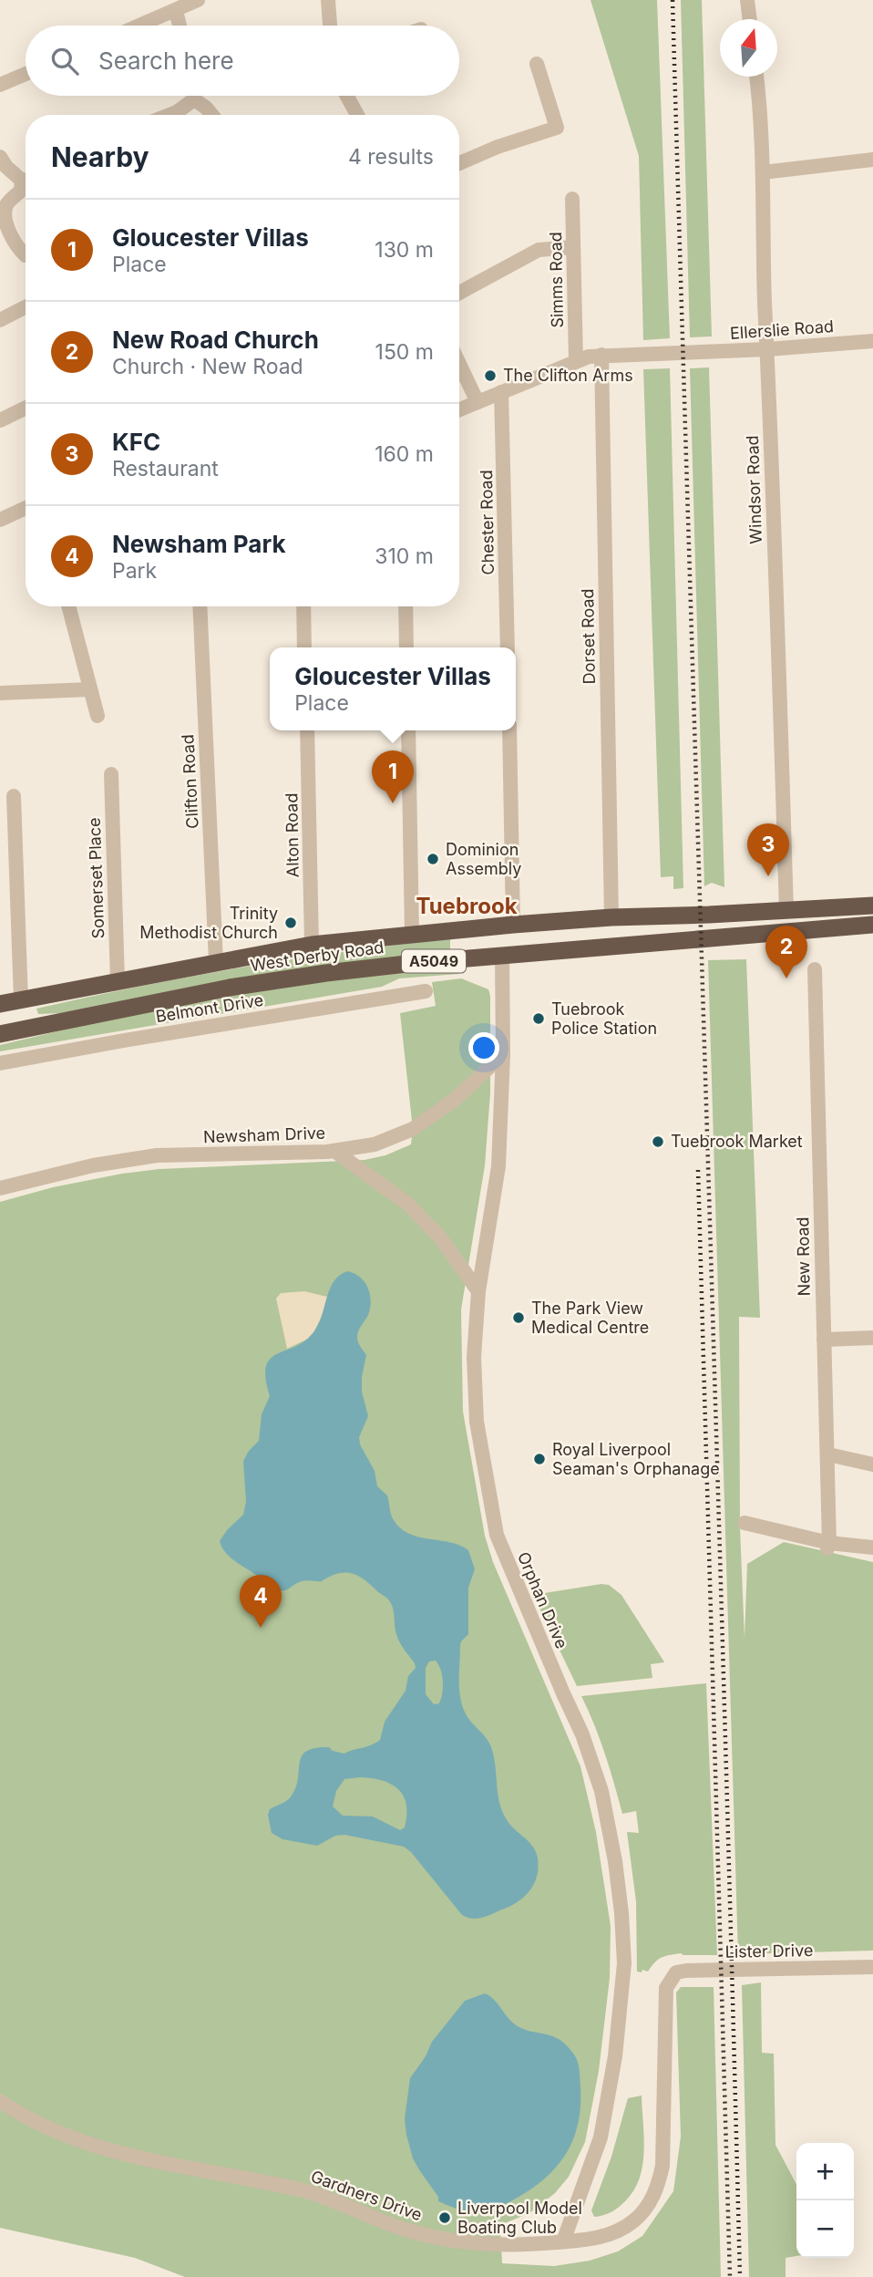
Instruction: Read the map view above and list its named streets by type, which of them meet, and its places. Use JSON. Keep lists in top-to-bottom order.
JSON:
{
  "streets": {
    "highway": ["West Derby Road", "A5049"],
    "street": [
      "Simms Road",
      "Ellerslie Road",
      "Windsor Road",
      "Chester Road",
      "Dorset Road",
      "Clifton Road",
      "Alton Road",
      "Somerset Place",
      "Belmont Drive",
      "Newsham Drive",
      "New Road",
      "Orphan Drive",
      "Lister Drive",
      "Gardners Drive"
    ]
  },
  "crossings": [
    ["Simms Road", "Ellerslie Road"],
    ["Ellerslie Road", "Windsor Road"],
    ["Ellerslie Road", "Chester Road"],
    ["Ellerslie Road", "Dorset Road"],
    ["Windsor Road", "West Derby Road"],
    ["Dorset Road", "West Derby Road"],
    ["Clifton Road", "West Derby Road"],
    ["Alton Road", "West Derby Road"],
    ["Somerset Place", "West Derby Road"],
    ["West Derby Road", "Orphan Drive"],
    ["Newsham Drive", "Orphan Drive"],
    ["Orphan Drive", "Gardners Drive"],
    ["Lister Drive", "Gardners Drive"]
  ],
  "districts": ["Tuebrook"],
  "places": [
    "The Clifton Arms",
    "Dominion Assembly",
    "Trinity Methodist Church",
    "Tuebrook Police Station",
    "Tuebrook Market",
    "The Park View Medical Centre",
    "Royal Liverpool Seaman's Orphanage",
    "Liverpool Model Boating Club"
  ],
  "north": "top",
  "page": {
    "search": "Search here",
    "heading": ["Nearby", "4 results"],
    "list": [
      {
        "mark": "1",
        "name": "Gloucester Villas",
        "note": "Place",
        "value": "130 m"
      },
      {
        "mark": "2",
        "name": "New Road Church",
        "note": "Church · New Road",
        "value": "150 m"
      },
      {
        "mark": "3",
        "name": "KFC",
        "note": "Restaurant",
        "value": "160 m"
      },
      {
        "mark": "4",
        "name": "Newsham Park",
        "note": "Park",
        "value": "310 m"
      }
    ],
    "popup": ["Gloucester Villas", "Place"],
    "pins": [
      "1",
      "3",
      "2",
      "4"
    ],
    "map_buttons": ["+", "−"]
  }
}
